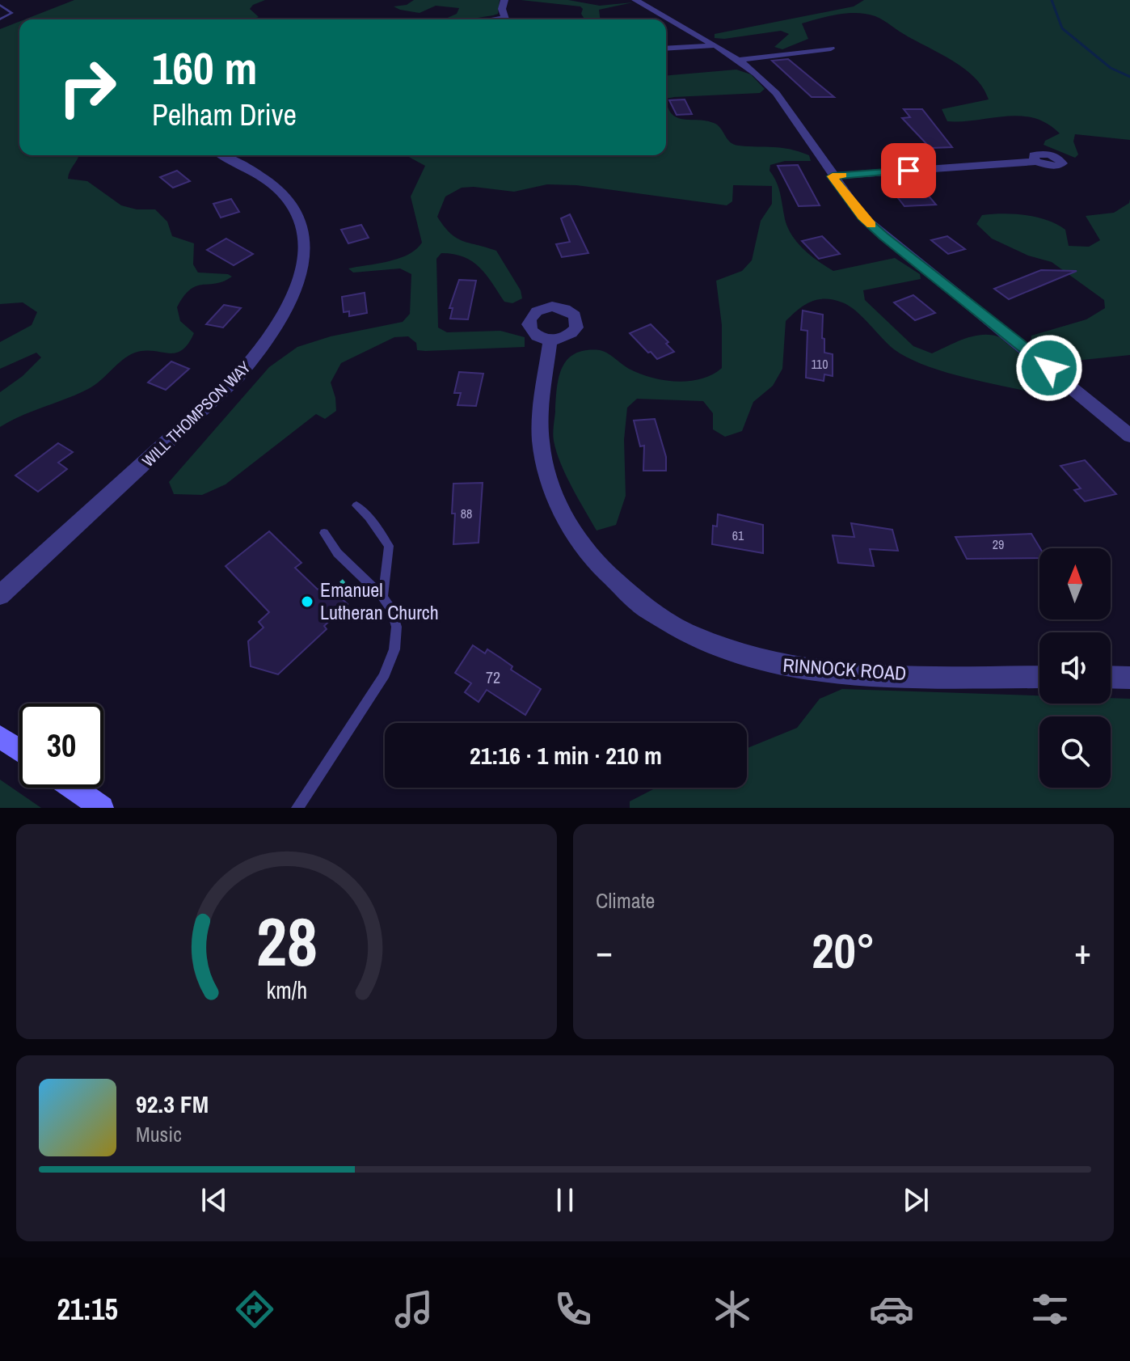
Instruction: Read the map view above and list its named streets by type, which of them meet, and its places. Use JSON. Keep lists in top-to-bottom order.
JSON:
{
  "streets": {
    "street": ["WILL THOMPSON WAY", "RINNOCK ROAD"]
  },
  "places": ["Emanuel Lutheran Church"],
  "house_numbers": [
    "110",
    "88",
    "61",
    "29",
    "72"
  ],
  "north": "top",
  "page": {
    "turn": ["160 m", "Pelham Drive"],
    "limit": "30",
    "trip": "21:16 · 1 min · 210 m",
    "tile": "Climate",
    "heat": ["−", "20°", "+"],
    "song": ["92.3 FM", "Music"],
    "tabs": "21:15",
    "gauge": ["28", "km/h"]
  }
}
